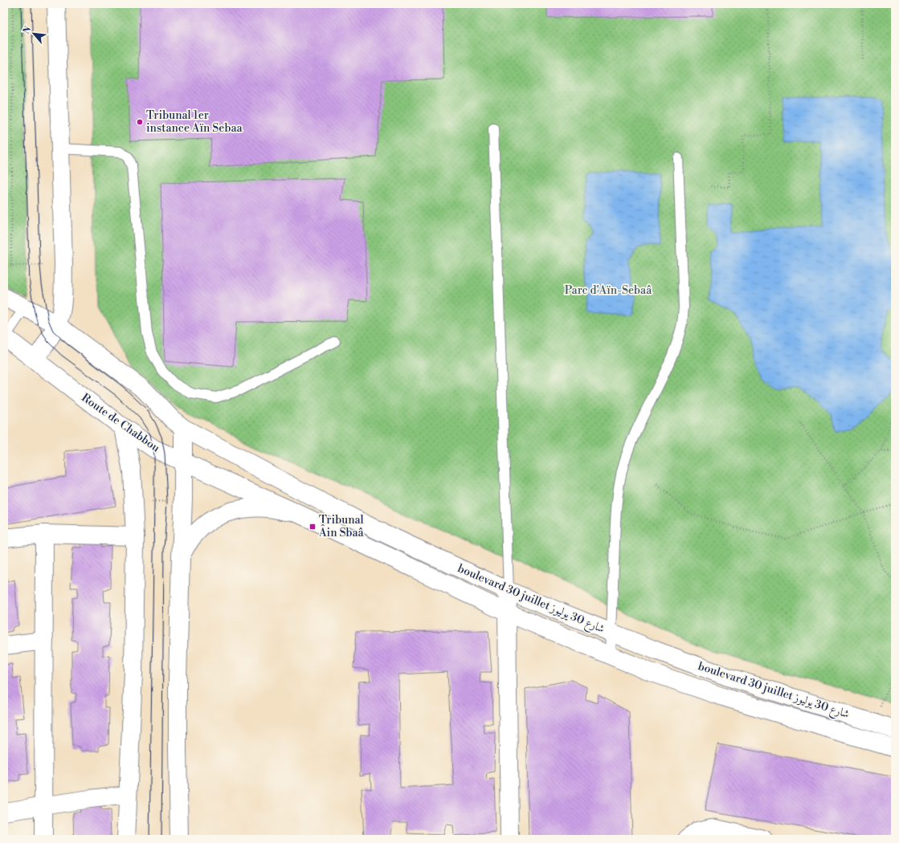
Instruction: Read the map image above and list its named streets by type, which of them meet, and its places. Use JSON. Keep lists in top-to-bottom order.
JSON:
{
  "streets": {
    "street": ["Route de Chabbou", "boulevard 30 juillet شارع 30 يوليوز"]
  },
  "crossings": [
    ["Route de Chabbou", "boulevard 30 juillet شارع 30 يوليوز"]
  ],
  "parks": ["Parc d'Aïn-Sebaâ"],
  "places": {
    "other": ["Tribunal 1er instance Aïn Sebaa"],
    "transit": ["Tribunal Âin Sbaâ"]
  },
  "north": "top left"
}
